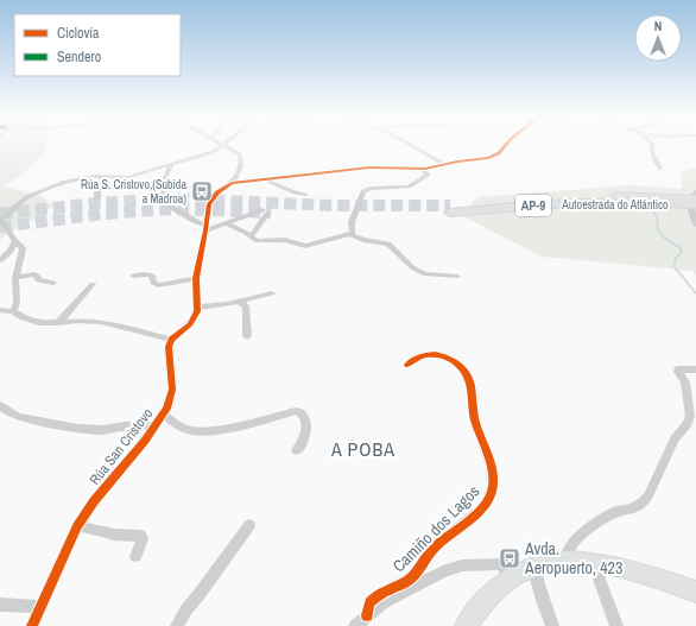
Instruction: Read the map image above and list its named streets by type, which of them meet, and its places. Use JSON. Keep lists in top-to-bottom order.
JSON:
{
  "streets": {
    "highway": ["Autoestrada do Atlántico", "AP-9"],
    "street": ["Rúa San Cristovo", "Camiño dos Lagos"]
  },
  "districts": ["A POBA"],
  "places": {
    "bus stop": ["Rúa S. Cristovo,(Subida a Madroa)", "Avda. Aeropuerto, 423"]
  },
  "legend": ["Ciclovía", "Sendero"],
  "north": "top"
}
